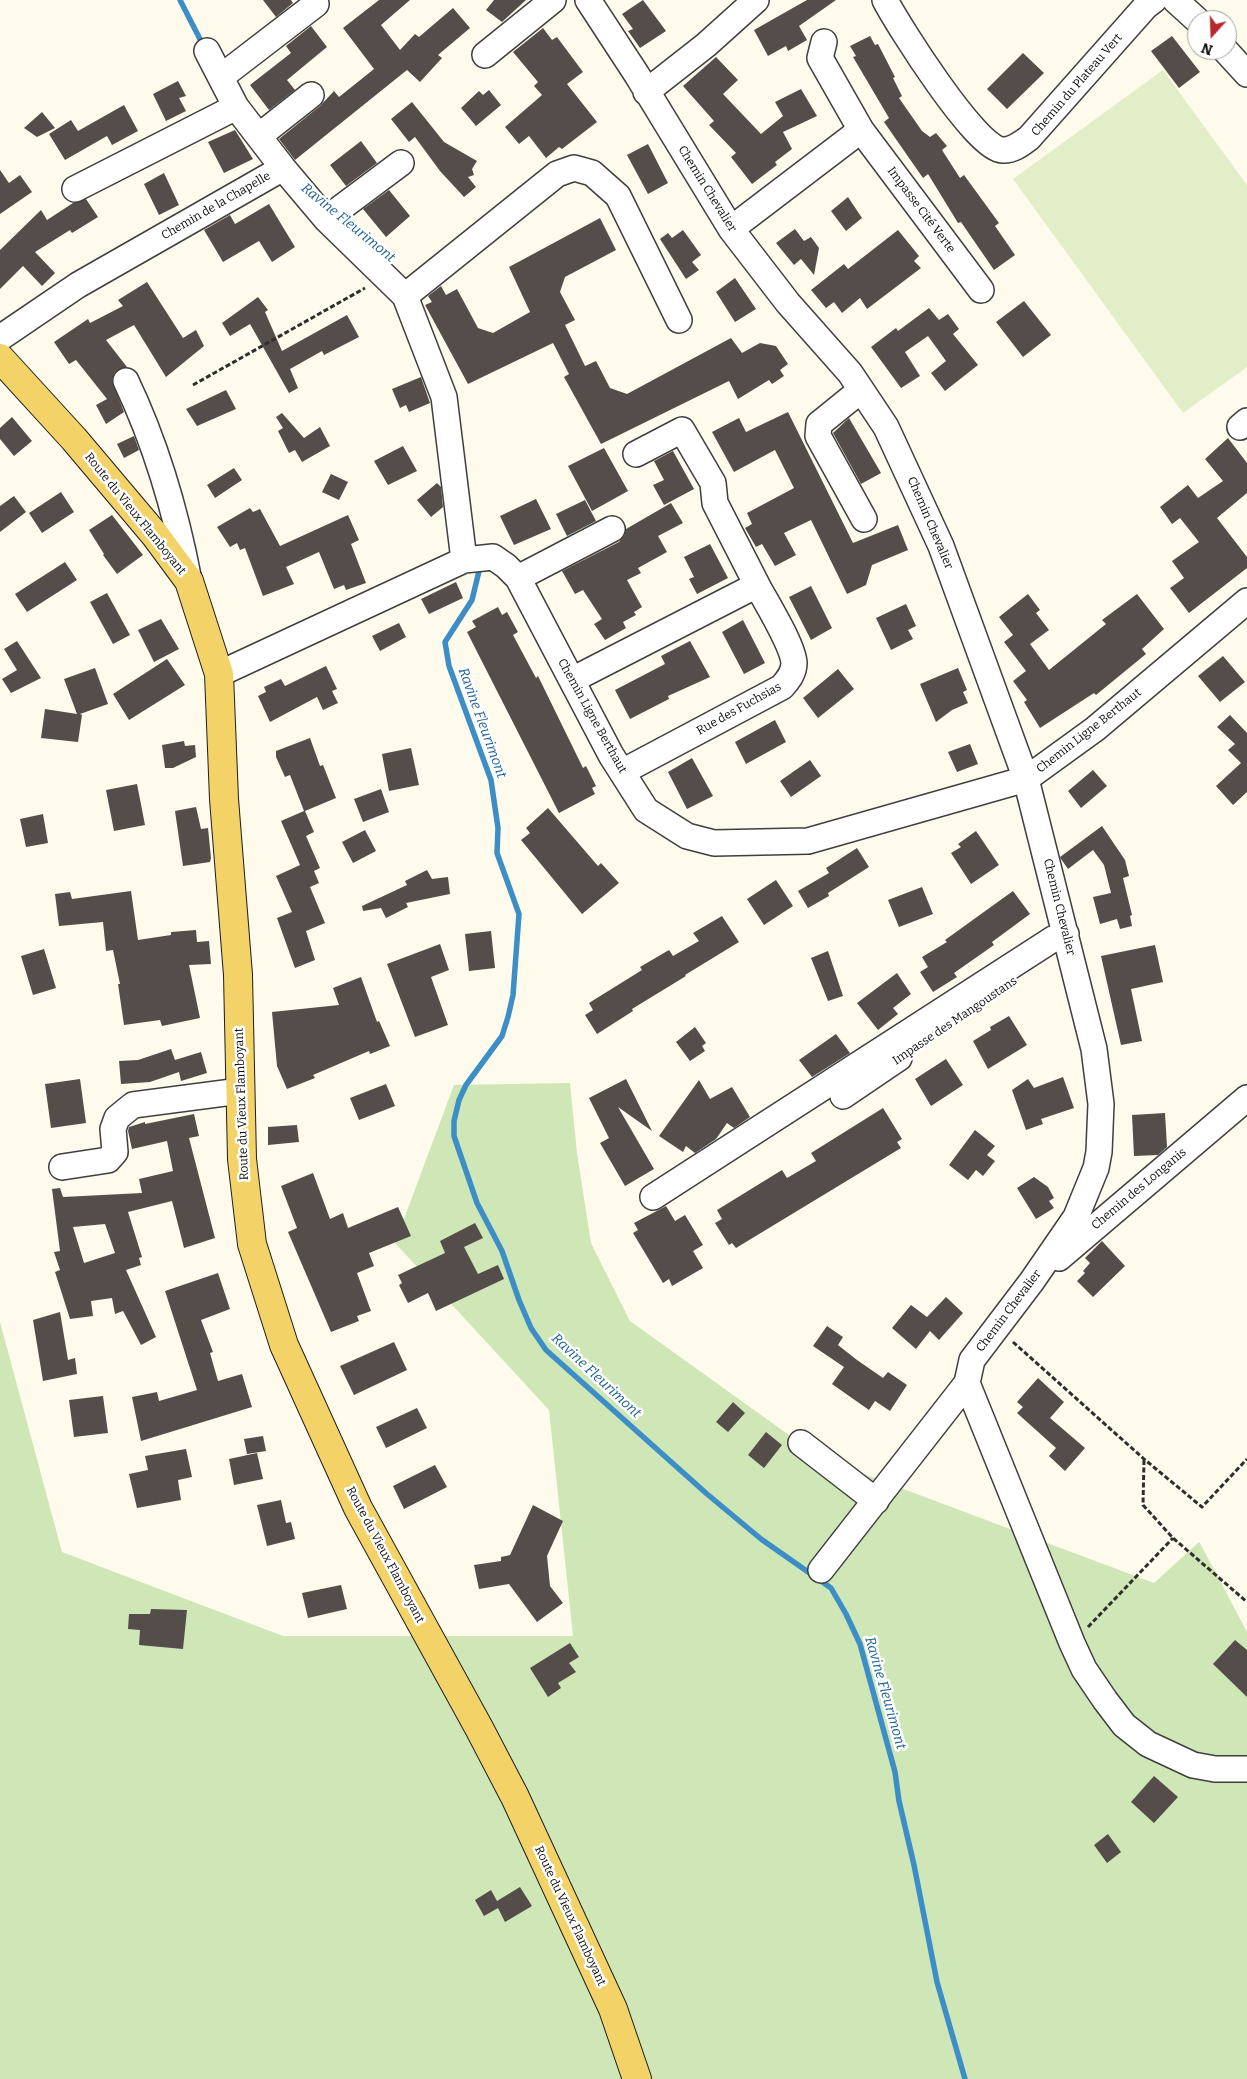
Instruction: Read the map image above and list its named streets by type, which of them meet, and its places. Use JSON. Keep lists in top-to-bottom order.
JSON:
{
  "streets": {
    "main road": ["Route du Vieux Flamboyant"],
    "street": [
      "Chemin du Plateau Vert",
      "Chemin Chevalier",
      "Chemin de la Chapelle",
      "Impasse Cité Verte",
      "Rue des Fuchsias",
      "Chemin Ligne Berthaut",
      "Impasse des Mangoustans",
      "Chemin des Longanis"
    ]
  },
  "crossings": [
    ["Chemin Chevalier", "Chemin Ligne Berthaut"],
    ["Chemin Chevalier", "Impasse des Mangoustans"],
    ["Chemin Chevalier", "Chemin des Longanis"],
    ["Chemin de la Chapelle", "Chemin Ligne Berthaut"],
    ["Route du Vieux Flamboyant", "Chemin Ligne Berthaut"],
    ["Rue des Fuchsias", "Chemin Ligne Berthaut"]
  ],
  "water": ["Ravine Fleurimont"],
  "north": "bottom"
}
